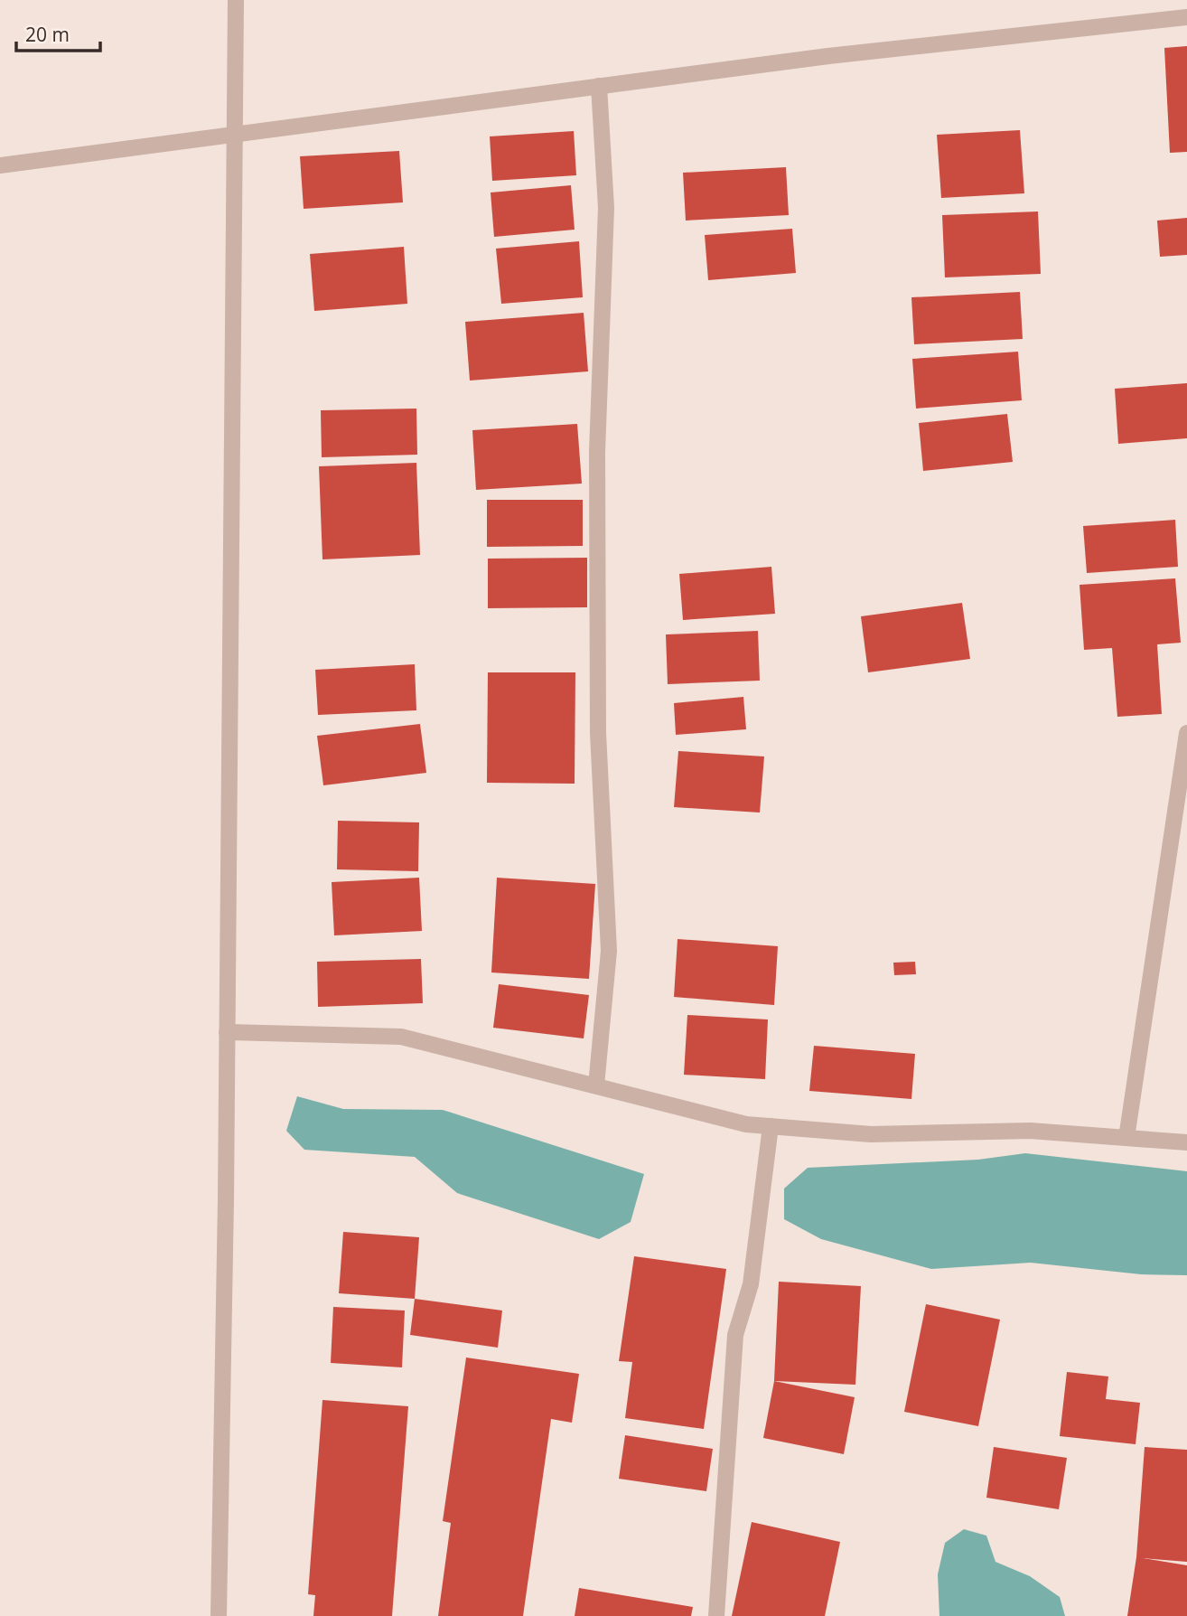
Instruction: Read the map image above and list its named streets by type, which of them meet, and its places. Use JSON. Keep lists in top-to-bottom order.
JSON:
{
  "scale_bar": "20 m"
}
